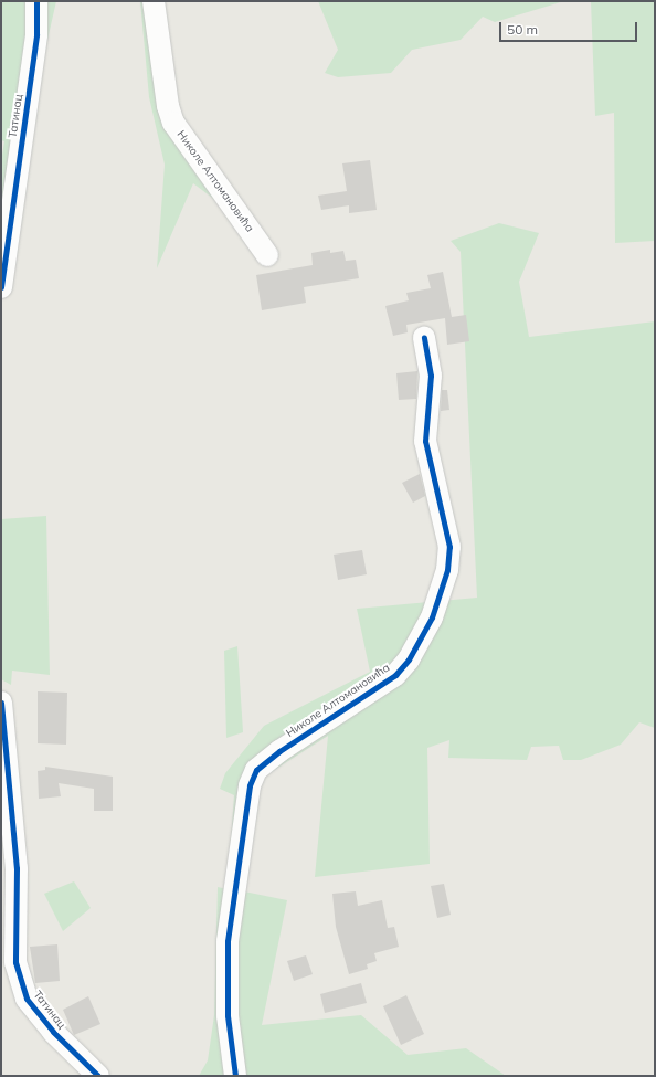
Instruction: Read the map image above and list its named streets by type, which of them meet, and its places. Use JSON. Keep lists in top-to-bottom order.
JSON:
{
  "streets": {
    "street": ["Татинац", "Николе Алтомановића"]
  },
  "scale_bar": "50 m"
}
